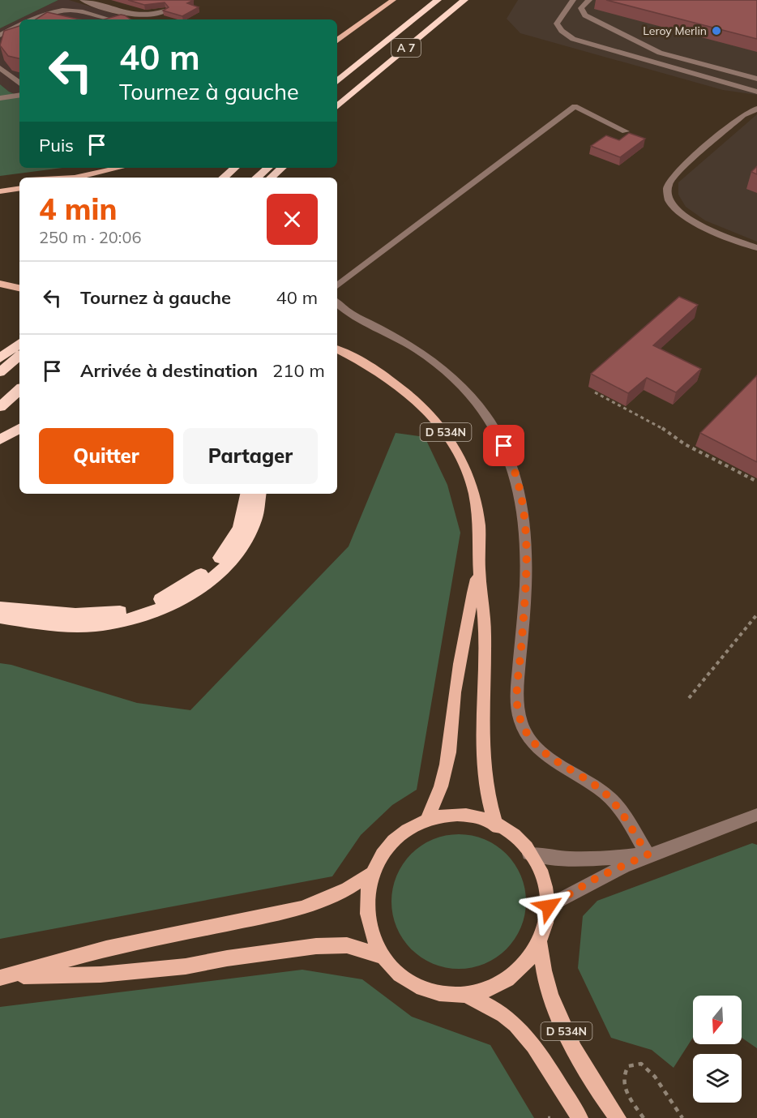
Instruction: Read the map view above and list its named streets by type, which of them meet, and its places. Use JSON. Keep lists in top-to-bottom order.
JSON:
{
  "streets": {
    "highway": ["A 7"],
    "main road": ["D 534N"]
  },
  "places": ["Leroy Merlin"],
  "north": "bottom",
  "page": {
    "turn": ["40 m", "Tournez à gauche"],
    "then": "Puis",
    "heading": ["4 min", "250 m · 20:06"],
    "list": [
      {
        "name": "Tournez à gauche",
        "value": "40 m"
      },
      {
        "name": "Arrivée à destination",
        "value": "210 m"
      }
    ],
    "buttons": ["Quitter", "Partager"]
  }
}
